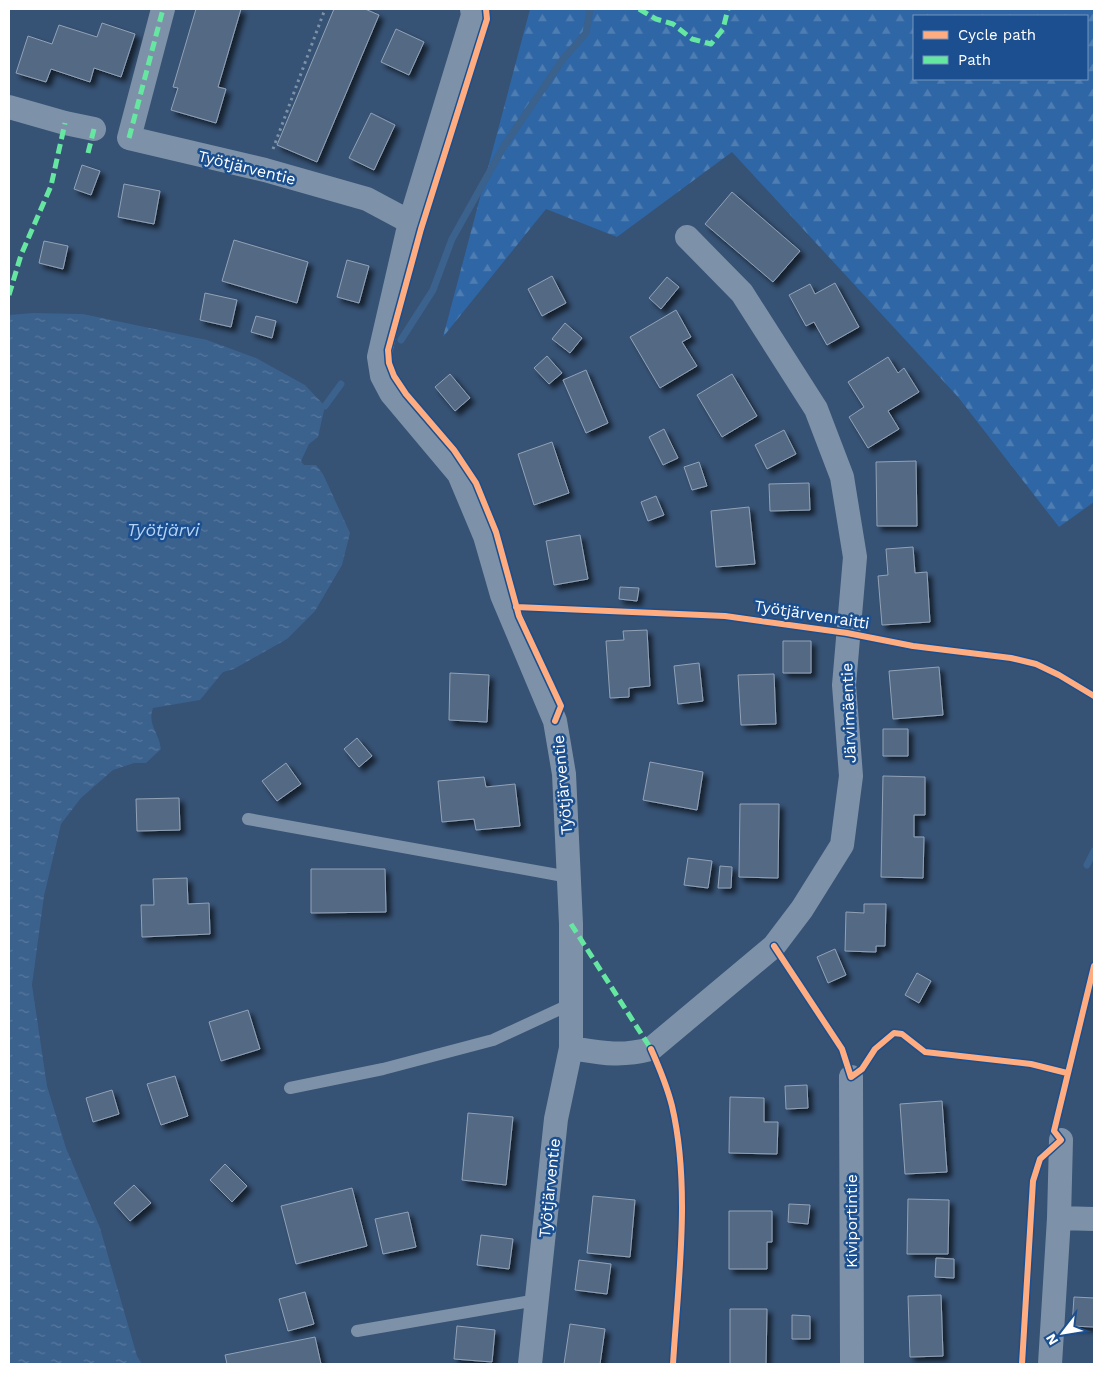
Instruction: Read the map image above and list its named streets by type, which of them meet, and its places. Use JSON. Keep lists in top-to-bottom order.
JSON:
{
  "streets": {
    "street": ["Työtjärventie", "Järvimäentie", "Kiviportintie"],
    "cycle path": ["Työtjärvenraitti"]
  },
  "crossings": [
    ["Työtjärventie", "Järvimäentie"]
  ],
  "water": ["Työtjärvi"],
  "legend": ["Cycle path", "Path"],
  "north": "bottom left"
}
